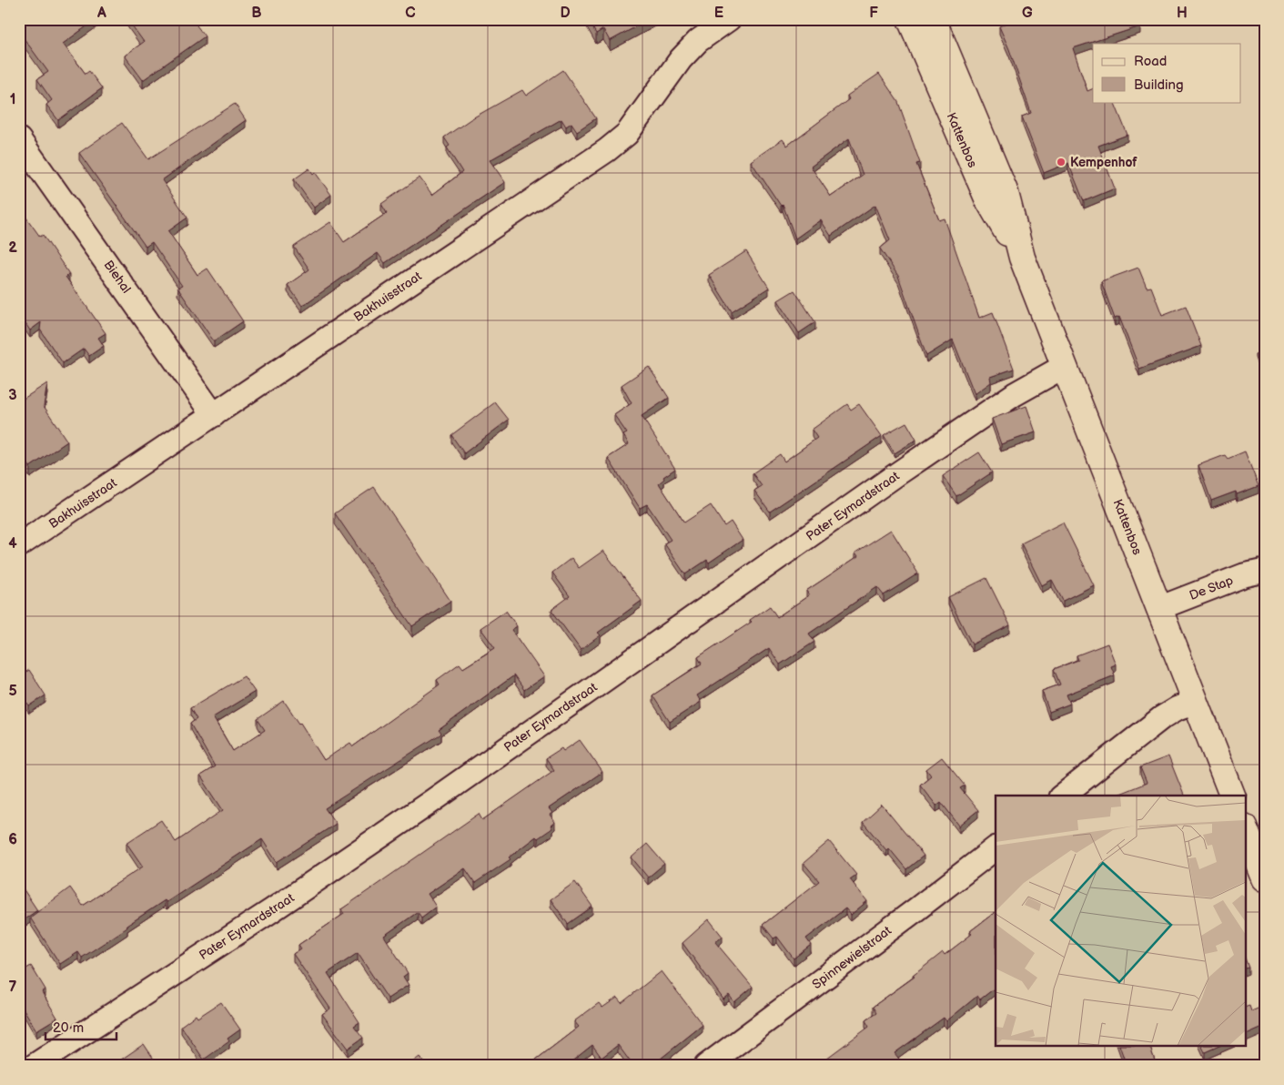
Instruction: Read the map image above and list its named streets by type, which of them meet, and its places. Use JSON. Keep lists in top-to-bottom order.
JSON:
{
  "streets": {
    "main road": ["Kattenbos"],
    "street": [
      "Biehal",
      "Bakhuisstraat",
      "Pater Eymardstraat",
      "De Stap",
      "Spinnewielstraat"
    ]
  },
  "crossings": [
    ["Kattenbos", "Pater Eymardstraat"],
    ["Kattenbos", "De Stap"],
    ["Biehal", "Bakhuisstraat"]
  ],
  "places": ["Kempenhof"],
  "legend": ["Road", "Building"],
  "scale_bar": "20 m",
  "grid": {
    "columns": [
      "A",
      "B",
      "C",
      "D",
      "E",
      "F",
      "G",
      "H"
    ],
    "rows": [
      "1",
      "2",
      "3",
      "4",
      "5",
      "6",
      "7"
    ]
  }
}
